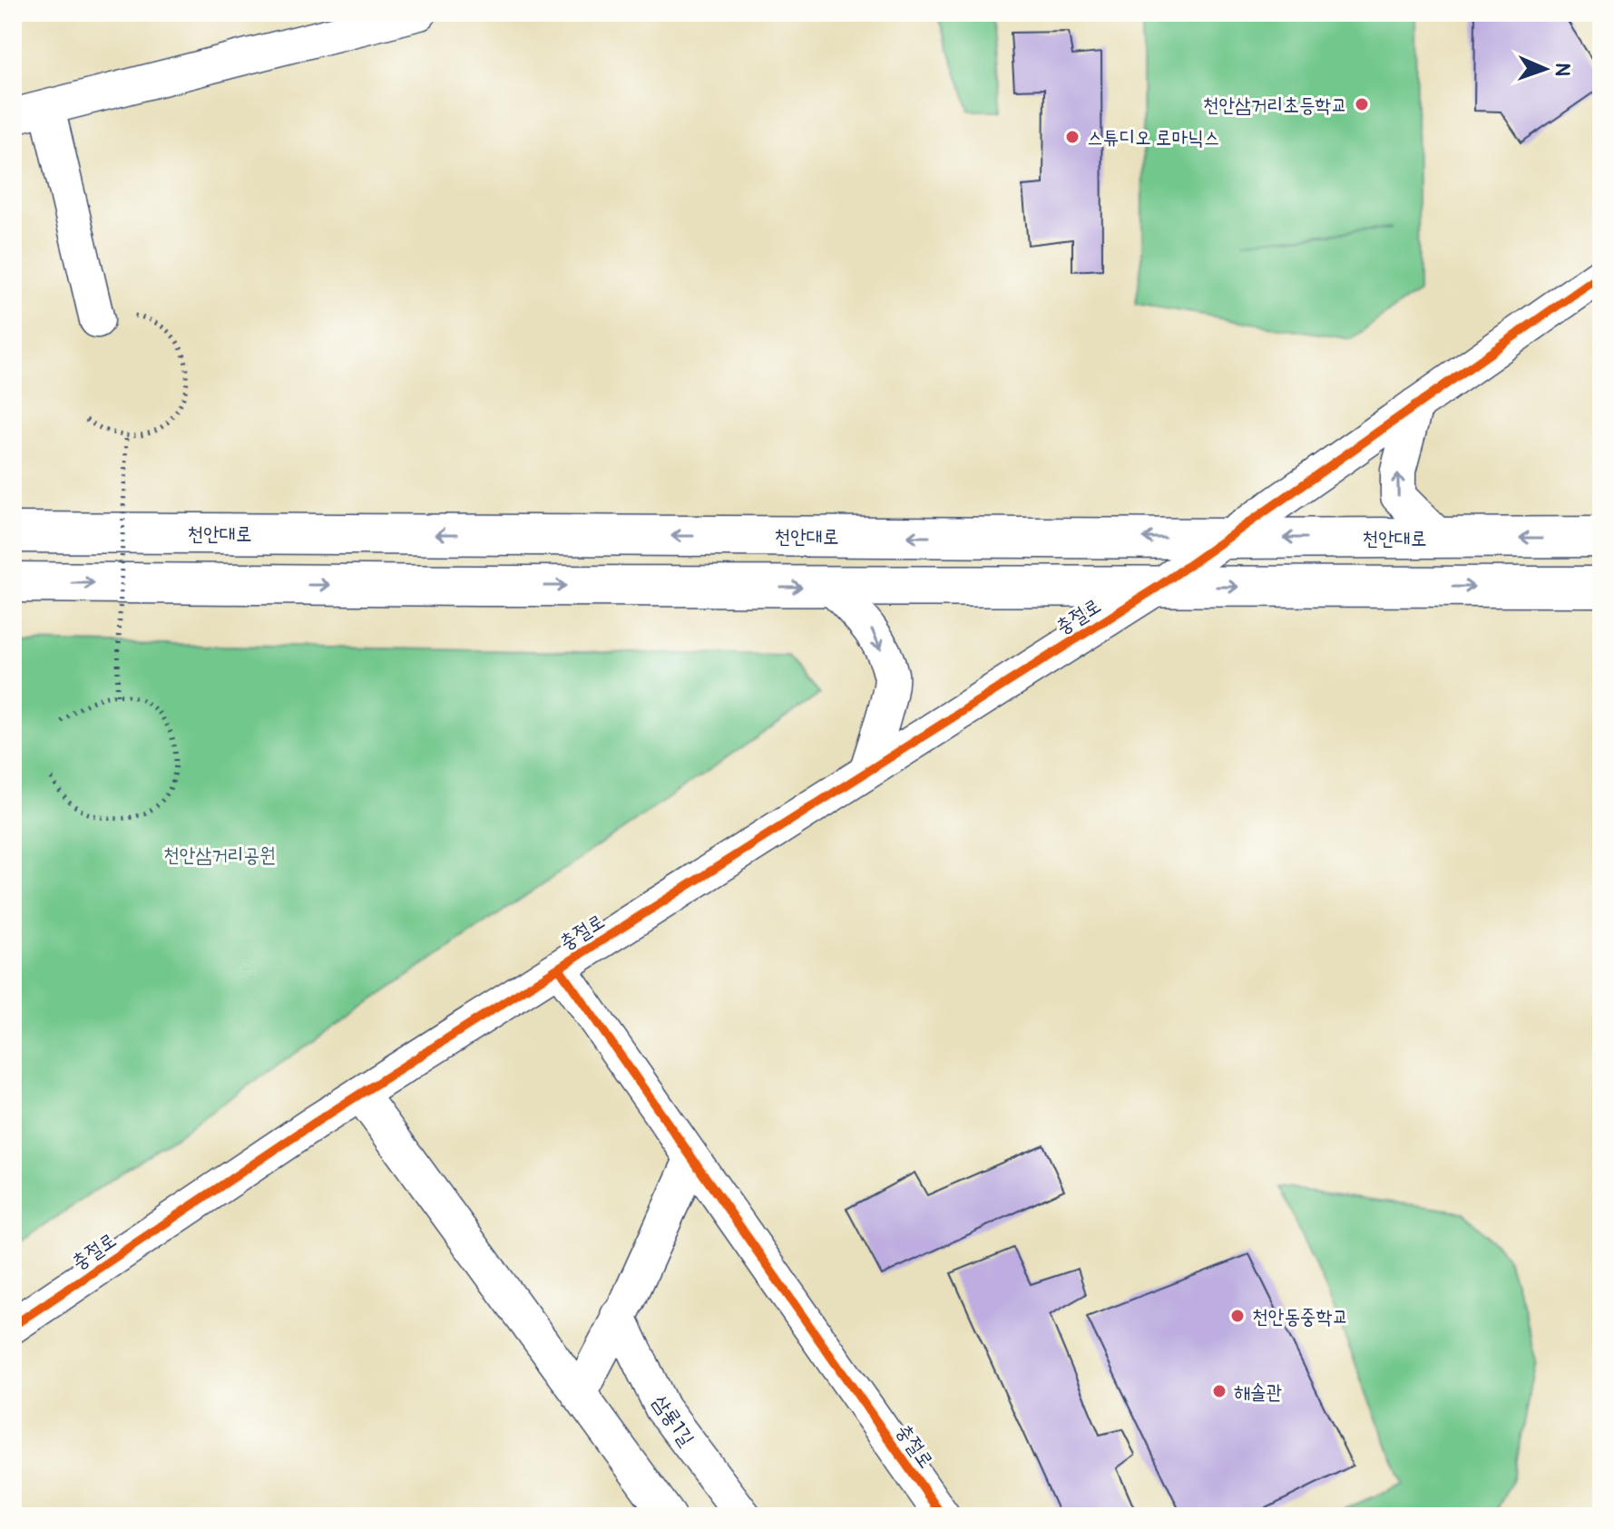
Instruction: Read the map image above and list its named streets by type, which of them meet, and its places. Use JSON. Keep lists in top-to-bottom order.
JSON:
{
  "streets": {
    "main road": ["천안대로"],
    "street": ["충절로", "삼룡1길"]
  },
  "crossings": [
    ["천안대로", "충절로"]
  ],
  "parks": ["천안삼거리공원"],
  "places": [
    "천안삼거리초등학교",
    "스튜디오 로마닉스",
    "천안동중학교",
    "해솔관"
  ],
  "north": "right"
}
